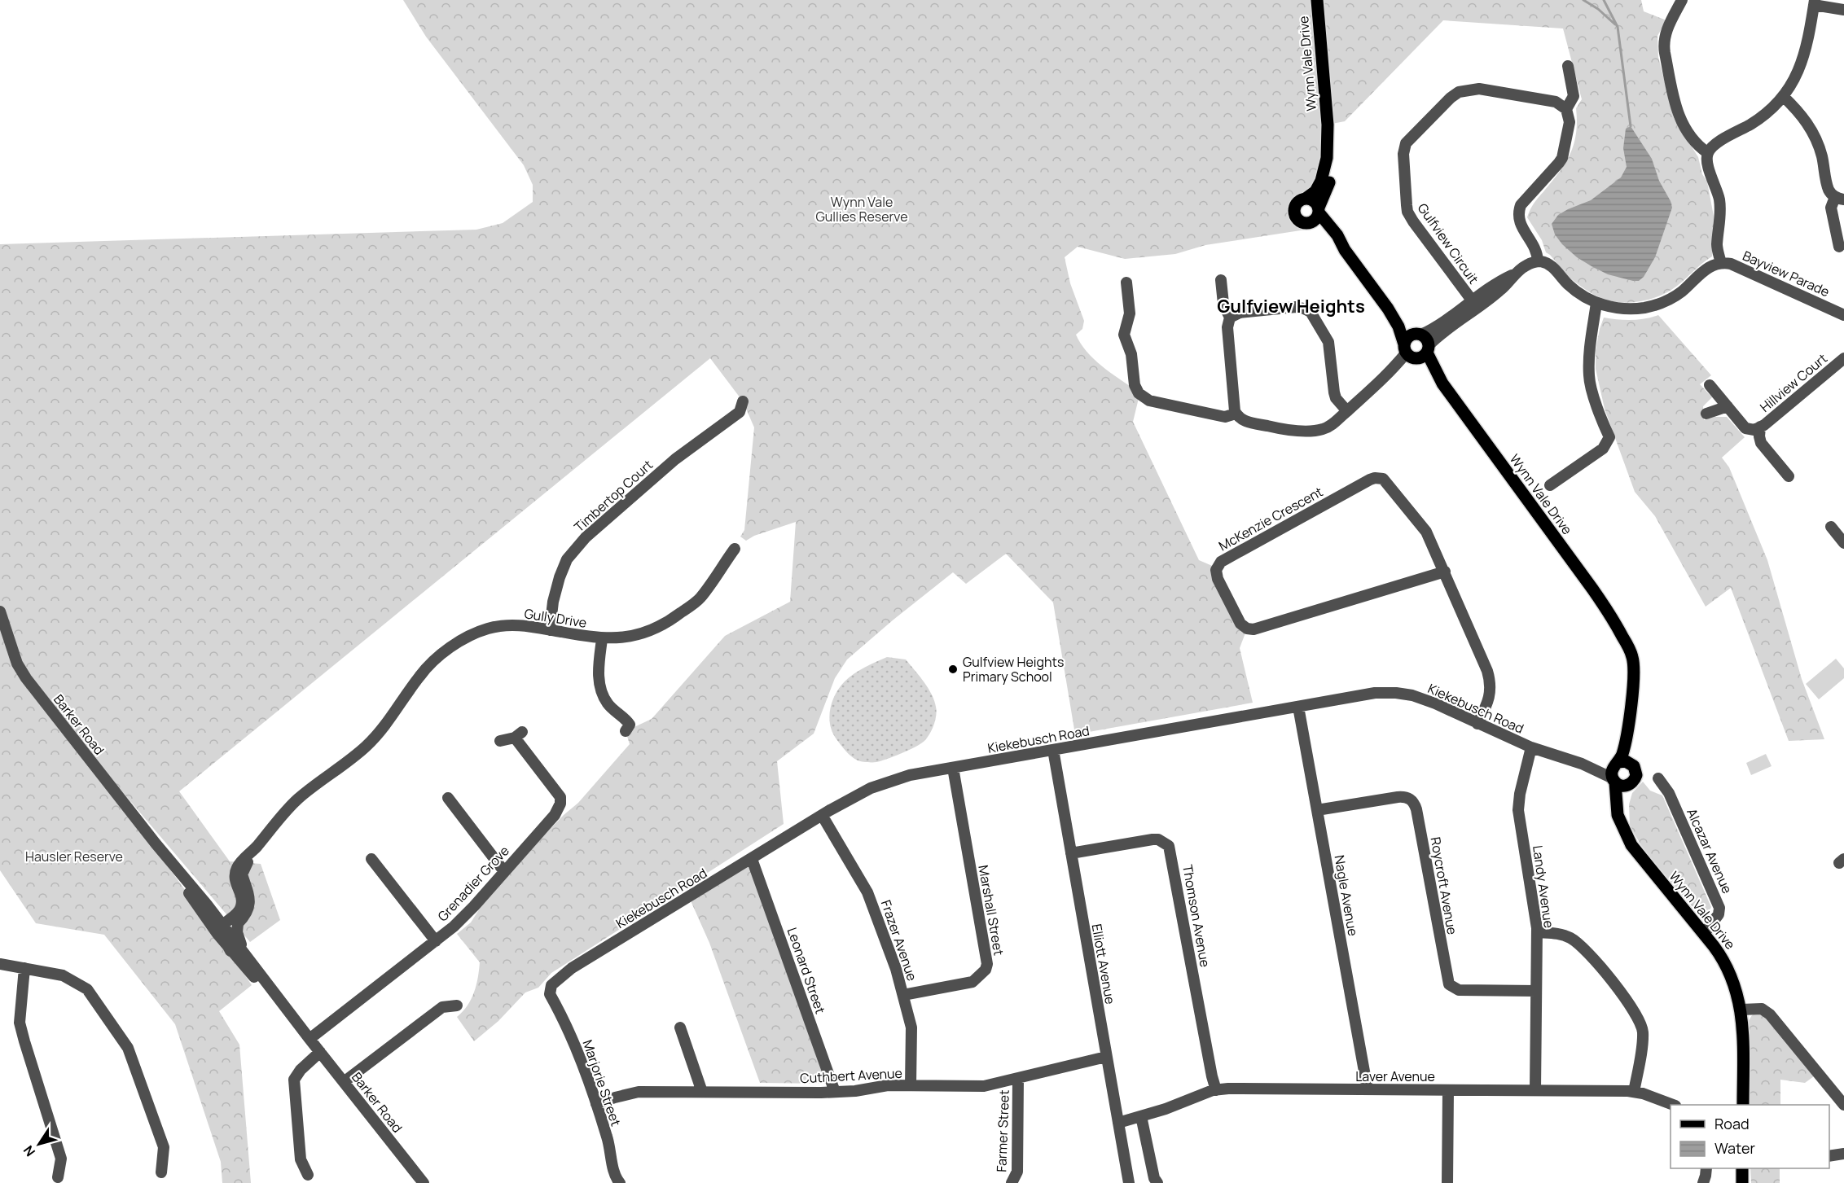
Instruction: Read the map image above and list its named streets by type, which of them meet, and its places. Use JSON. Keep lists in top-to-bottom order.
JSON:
{
  "streets": {
    "main road": ["Wynn Vale Drive"],
    "street": [
      "Gulfview Circuit",
      "Bayview Parade",
      "Hillview Court",
      "Timbertop Court",
      "McKenzie Crescent",
      "Gully Drive",
      "Kiekebusch Road",
      "Barker Road",
      "Alcazar Avenue",
      "Grenadier Grove",
      "Roycroft Avenue",
      "Landy Avenue",
      "Nagle Avenue",
      "Marshall Street",
      "Thomson Avenue",
      "Frazer Avenue",
      "Elliott Avenue",
      "Leonard Street",
      "Cuthbert Avenue",
      "Laver Avenue",
      "Marjorie Street",
      "Farmer Street"
    ]
  },
  "crossings": [
    ["Wynn Vale Drive", "Kiekebusch Road"],
    ["Wynn Vale Drive", "Alcazar Avenue"],
    ["Timbertop Court", "Gully Drive"],
    ["McKenzie Crescent", "Kiekebusch Road"],
    ["Gully Drive", "Barker Road"],
    ["Kiekebusch Road", "Landy Avenue"],
    ["Kiekebusch Road", "Nagle Avenue"],
    ["Kiekebusch Road", "Marshall Street"],
    ["Kiekebusch Road", "Frazer Avenue"],
    ["Kiekebusch Road", "Elliott Avenue"],
    ["Kiekebusch Road", "Leonard Street"],
    ["Kiekebusch Road", "Marjorie Street"],
    ["Barker Road", "Grenadier Grove"],
    ["Roycroft Avenue", "Landy Avenue"],
    ["Roycroft Avenue", "Nagle Avenue"],
    ["Landy Avenue", "Laver Avenue"],
    ["Nagle Avenue", "Laver Avenue"],
    ["Marshall Street", "Frazer Avenue"],
    ["Thomson Avenue", "Elliott Avenue"],
    ["Thomson Avenue", "Laver Avenue"],
    ["Frazer Avenue", "Cuthbert Avenue"],
    ["Elliott Avenue", "Cuthbert Avenue"],
    ["Elliott Avenue", "Laver Avenue"],
    ["Leonard Street", "Cuthbert Avenue"],
    ["Cuthbert Avenue", "Marjorie Street"],
    ["Cuthbert Avenue", "Farmer Street"]
  ],
  "districts": ["Gulfview Heights"],
  "parks": ["Wynn Vale Gullies Reserve", "Hausler Reserve"],
  "places": ["Gulfview Heights Primary School"],
  "legend": ["Road", "Water"],
  "north": "bottom left"
}
